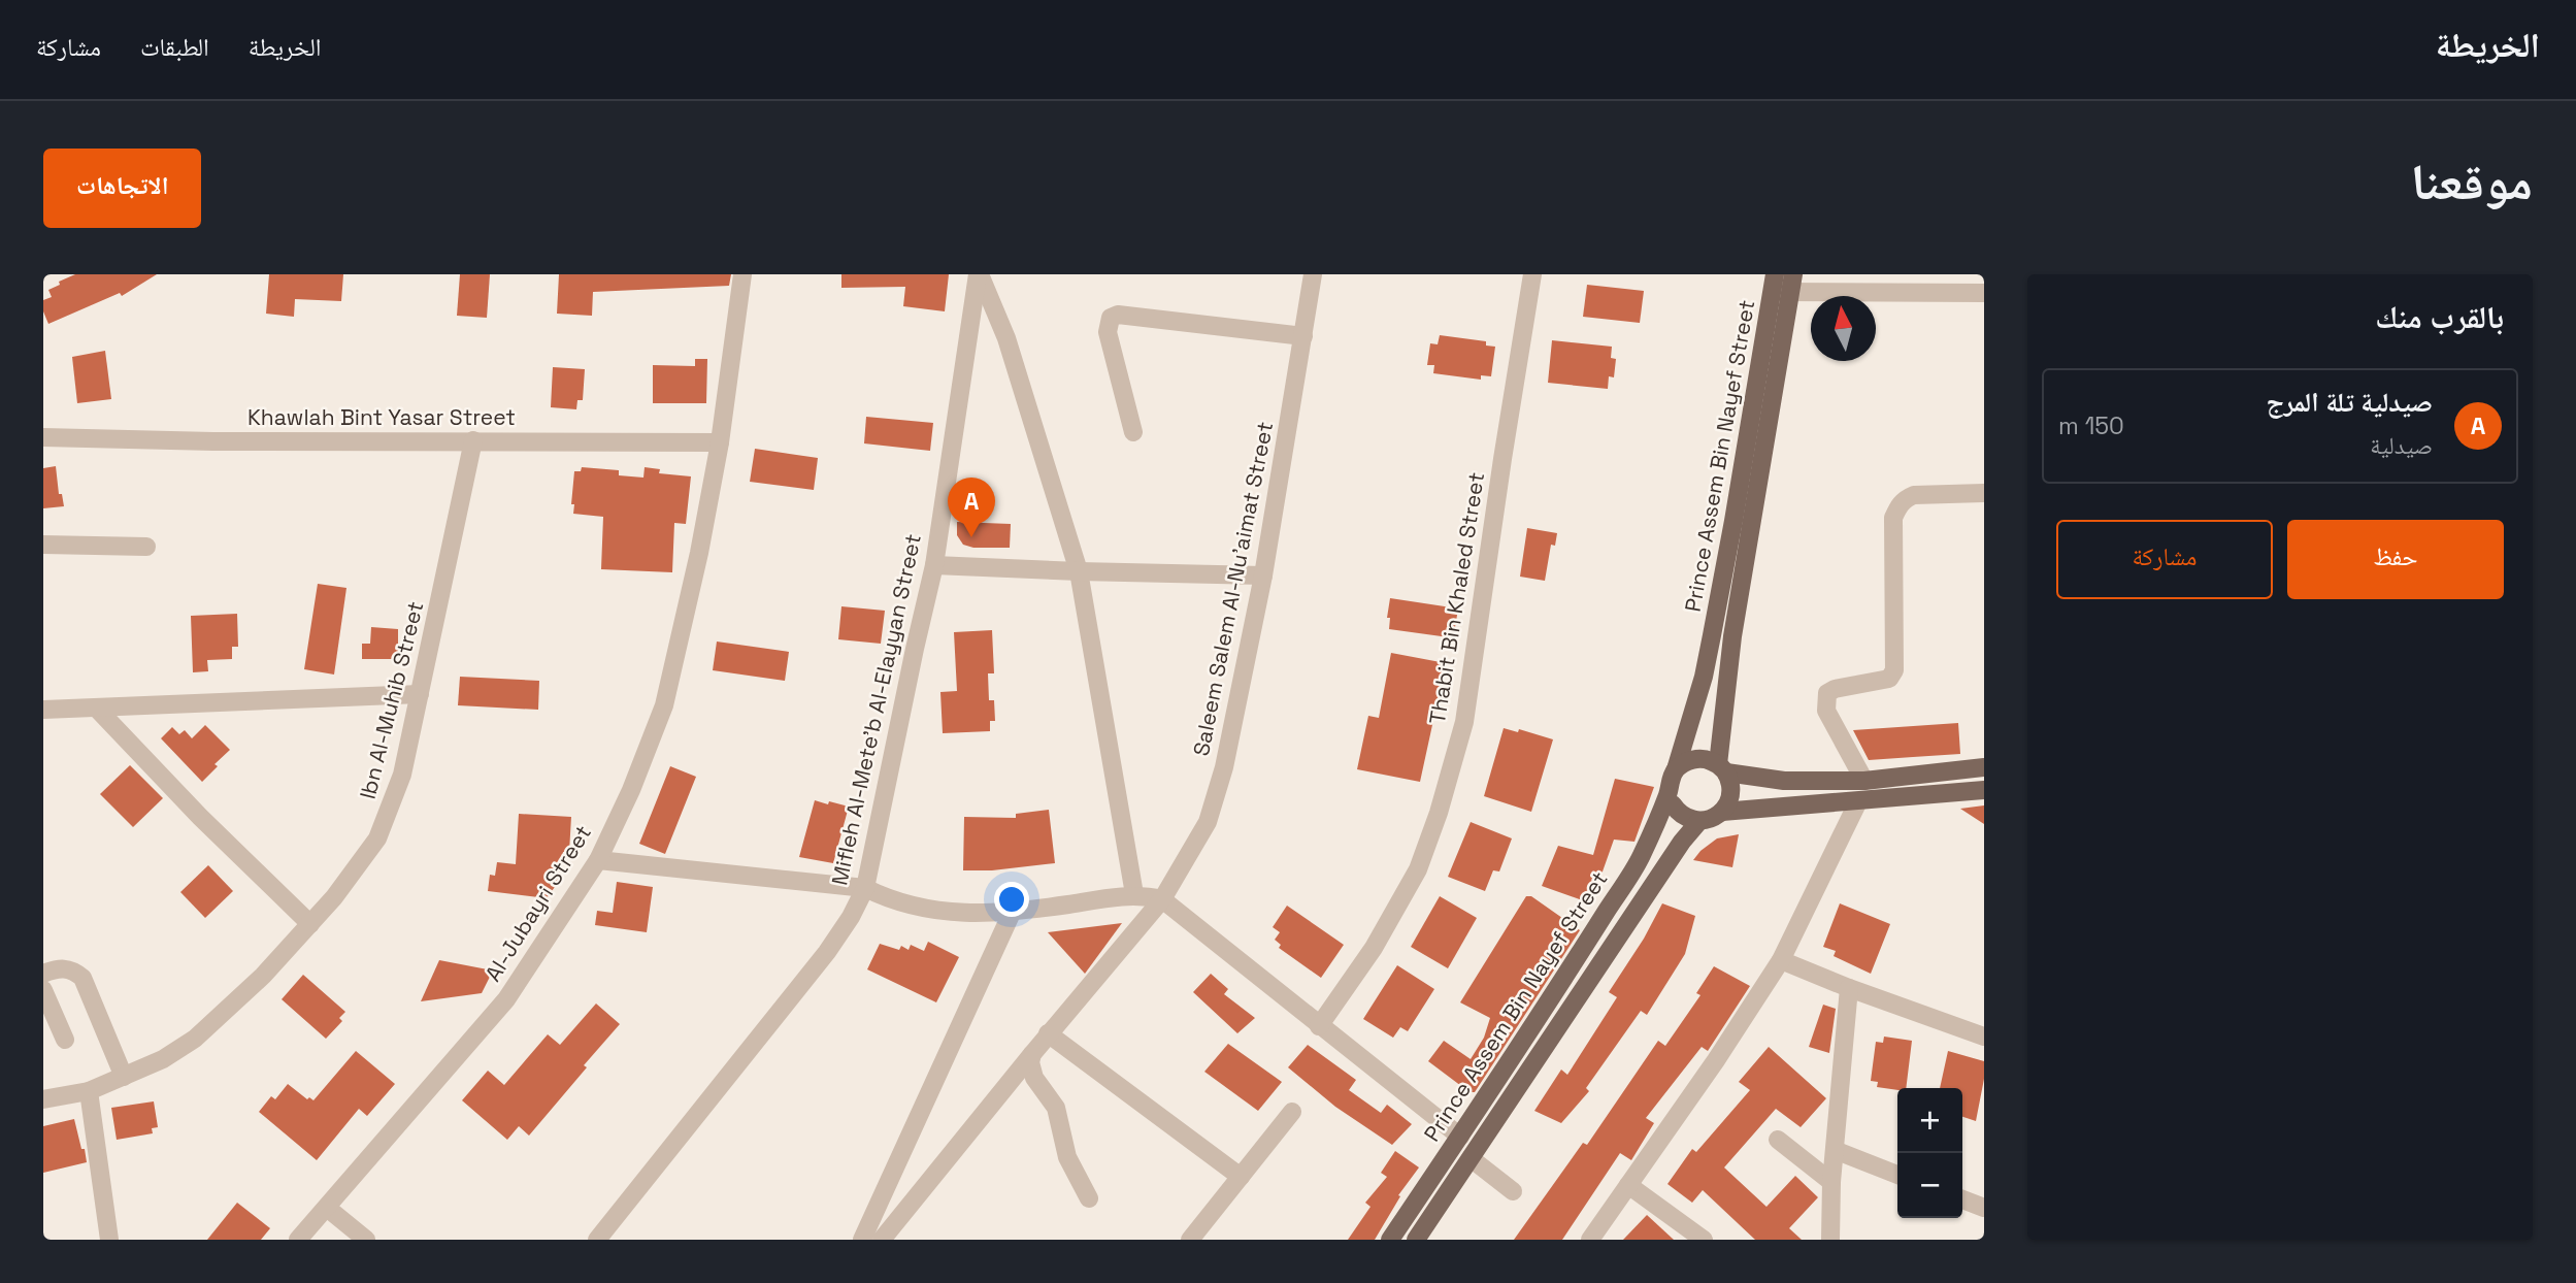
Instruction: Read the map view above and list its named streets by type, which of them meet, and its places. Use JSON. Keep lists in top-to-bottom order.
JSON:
{
  "streets": {
    "main road": ["Prince Assem Bin Nayef Street"],
    "street": [
      "Khawlah Bint Yasar Street",
      "Saleem Salem Al-Nu'aimat Street",
      "Thabit Bin Khaled Street",
      "Ibn Al-Muhib Street",
      "Mifleh Al-Mete'b Al-Elayyan Street",
      "Al-Jubayri Street"
    ]
  },
  "crossings": [
    ["Khawlah Bint Yasar Street", "Ibn Al-Muhib Street"],
    ["Khawlah Bint Yasar Street", "Al-Jubayri Street"]
  ],
  "north": "top",
  "page": {
    "header": "الخريطة",
    "nav": ["الخريطة", "الطبقات", "مشاركة"],
    "title": "موقعنا",
    "buttons": [
      "الاتجاهات",
      ["حفظ", "مشاركة"]
    ],
    "heading": "بالقرب منك",
    "list": [
      {
        "mark": "A",
        "name": "صيدلية تلة المرج",
        "note": "صيدلية",
        "value": "150 m"
      }
    ],
    "pins": "A",
    "map_buttons": ["+", "−"]
  }
}
